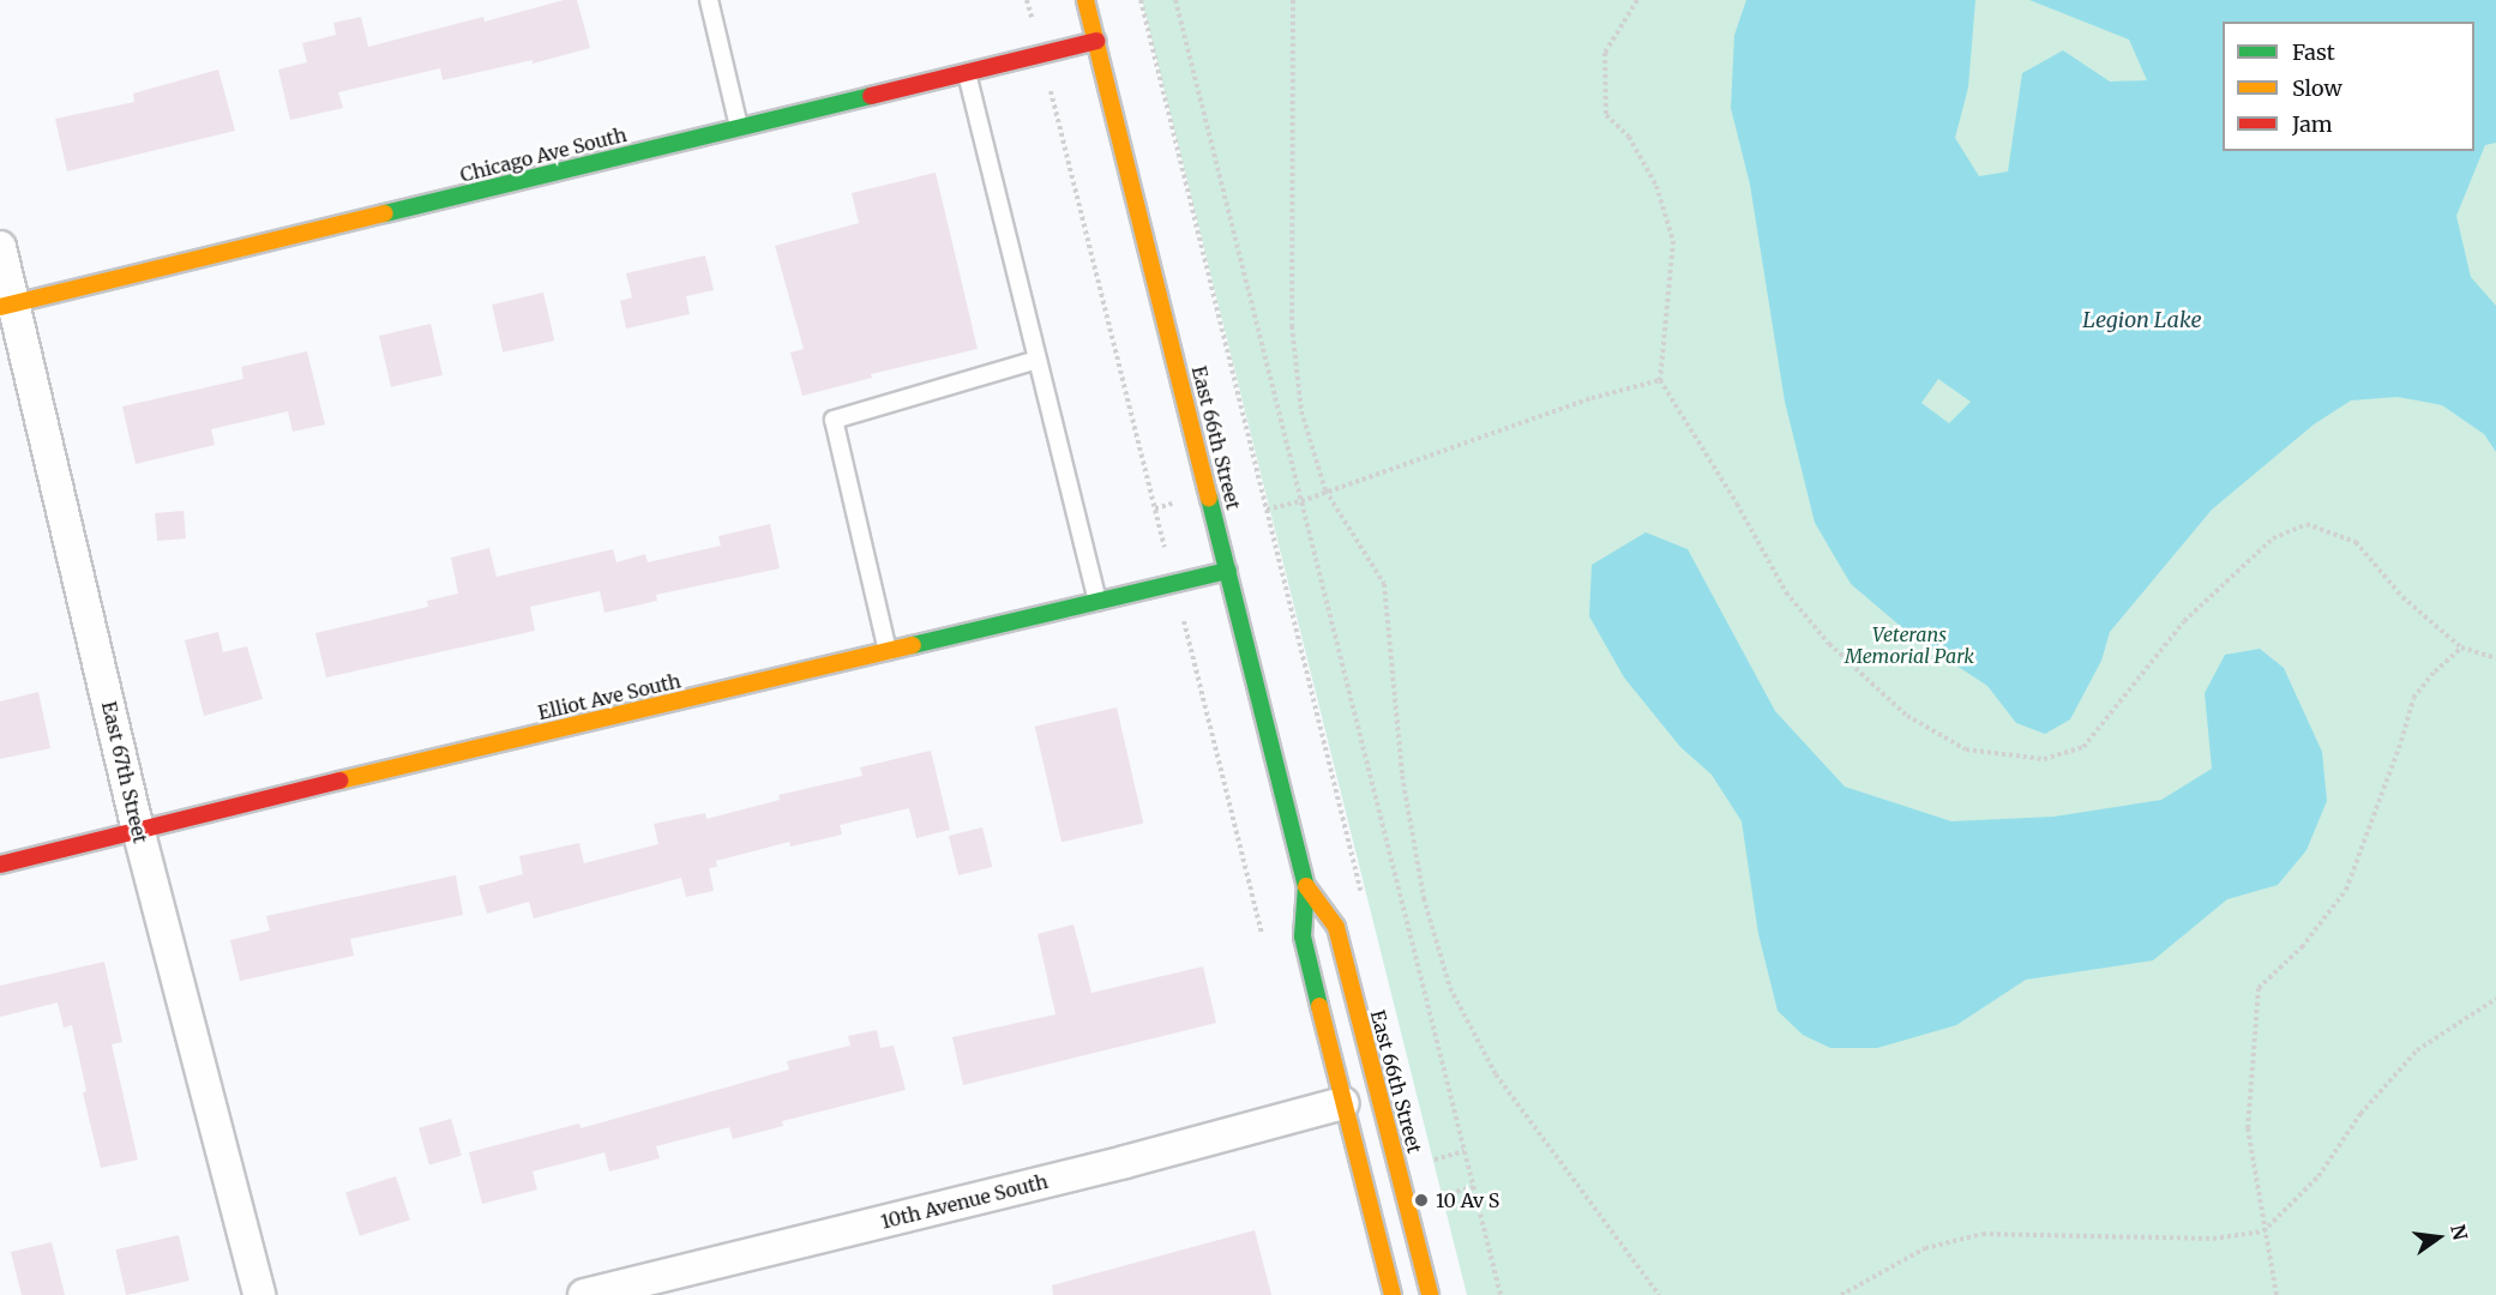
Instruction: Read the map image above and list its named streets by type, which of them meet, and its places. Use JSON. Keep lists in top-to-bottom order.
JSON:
{
  "streets": {
    "street": [
      "Chicago Ave South",
      "East 66th Street",
      "Elliot Ave South",
      "East 67th Street",
      "10th Avenue South"
    ]
  },
  "crossings": [
    ["Chicago Ave South", "East 66th Street"],
    ["Chicago Ave South", "East 67th Street"],
    ["East 66th Street", "Elliot Ave South"],
    ["East 66th Street", "10th Avenue South"],
    ["Elliot Ave South", "East 67th Street"]
  ],
  "water": ["Legion Lake"],
  "parks": ["Veterans Memorial Park"],
  "places": ["10 Av S"],
  "legend": ["Fast", "Slow", "Jam"],
  "north": "right"
}
